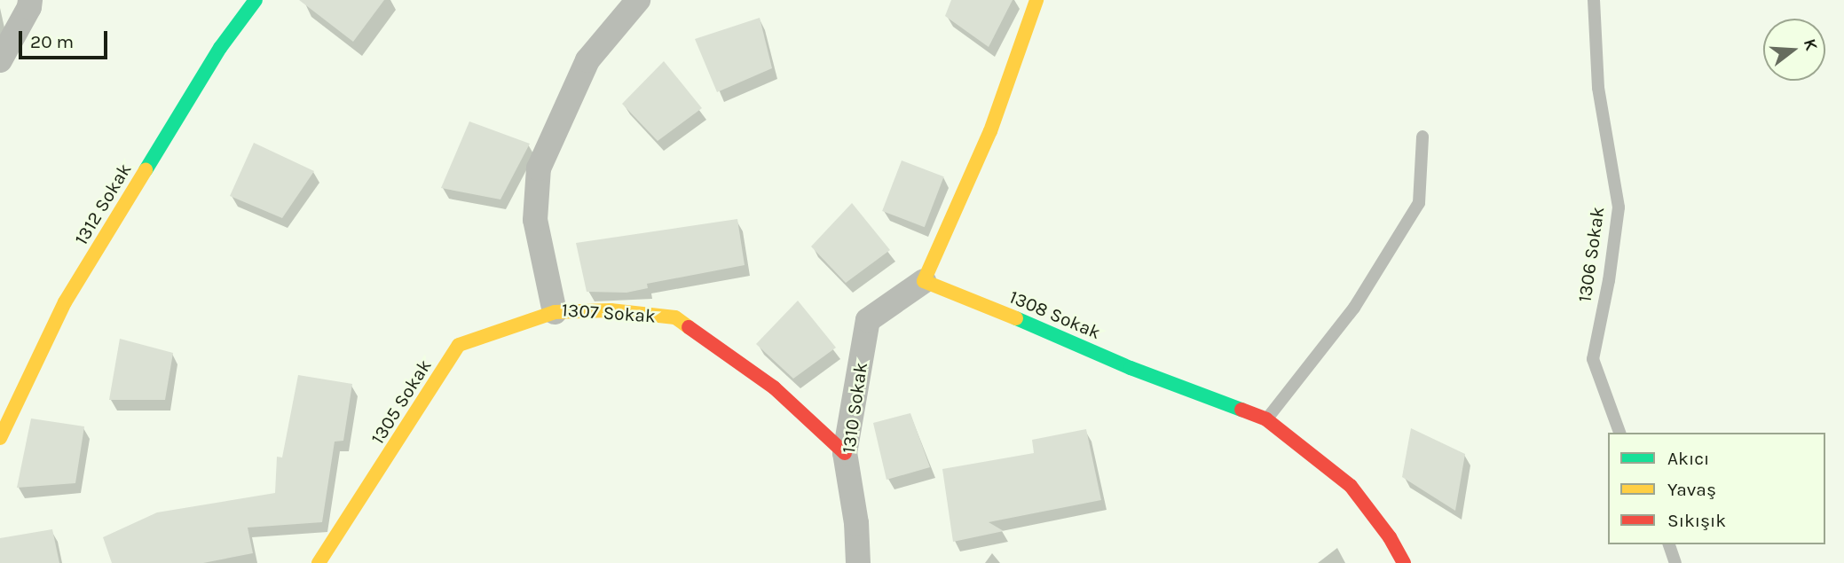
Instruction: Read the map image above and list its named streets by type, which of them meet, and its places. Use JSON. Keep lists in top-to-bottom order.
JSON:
{
  "streets": {
    "street": [
      "1312 Sokak",
      "1307 Sokak",
      "1308 Sokak",
      "1305 Sokak",
      "1310 Sokak"
    ],
    "lane": ["1306 Sokak"]
  },
  "crossings": [
    ["1307 Sokak", "1305 Sokak"],
    ["1307 Sokak", "1310 Sokak"],
    ["1308 Sokak", "1310 Sokak"]
  ],
  "legend": ["Akıcı", "Yavaş", "Sıkışık"],
  "scale_bar": "20 m",
  "north": "right"
}
